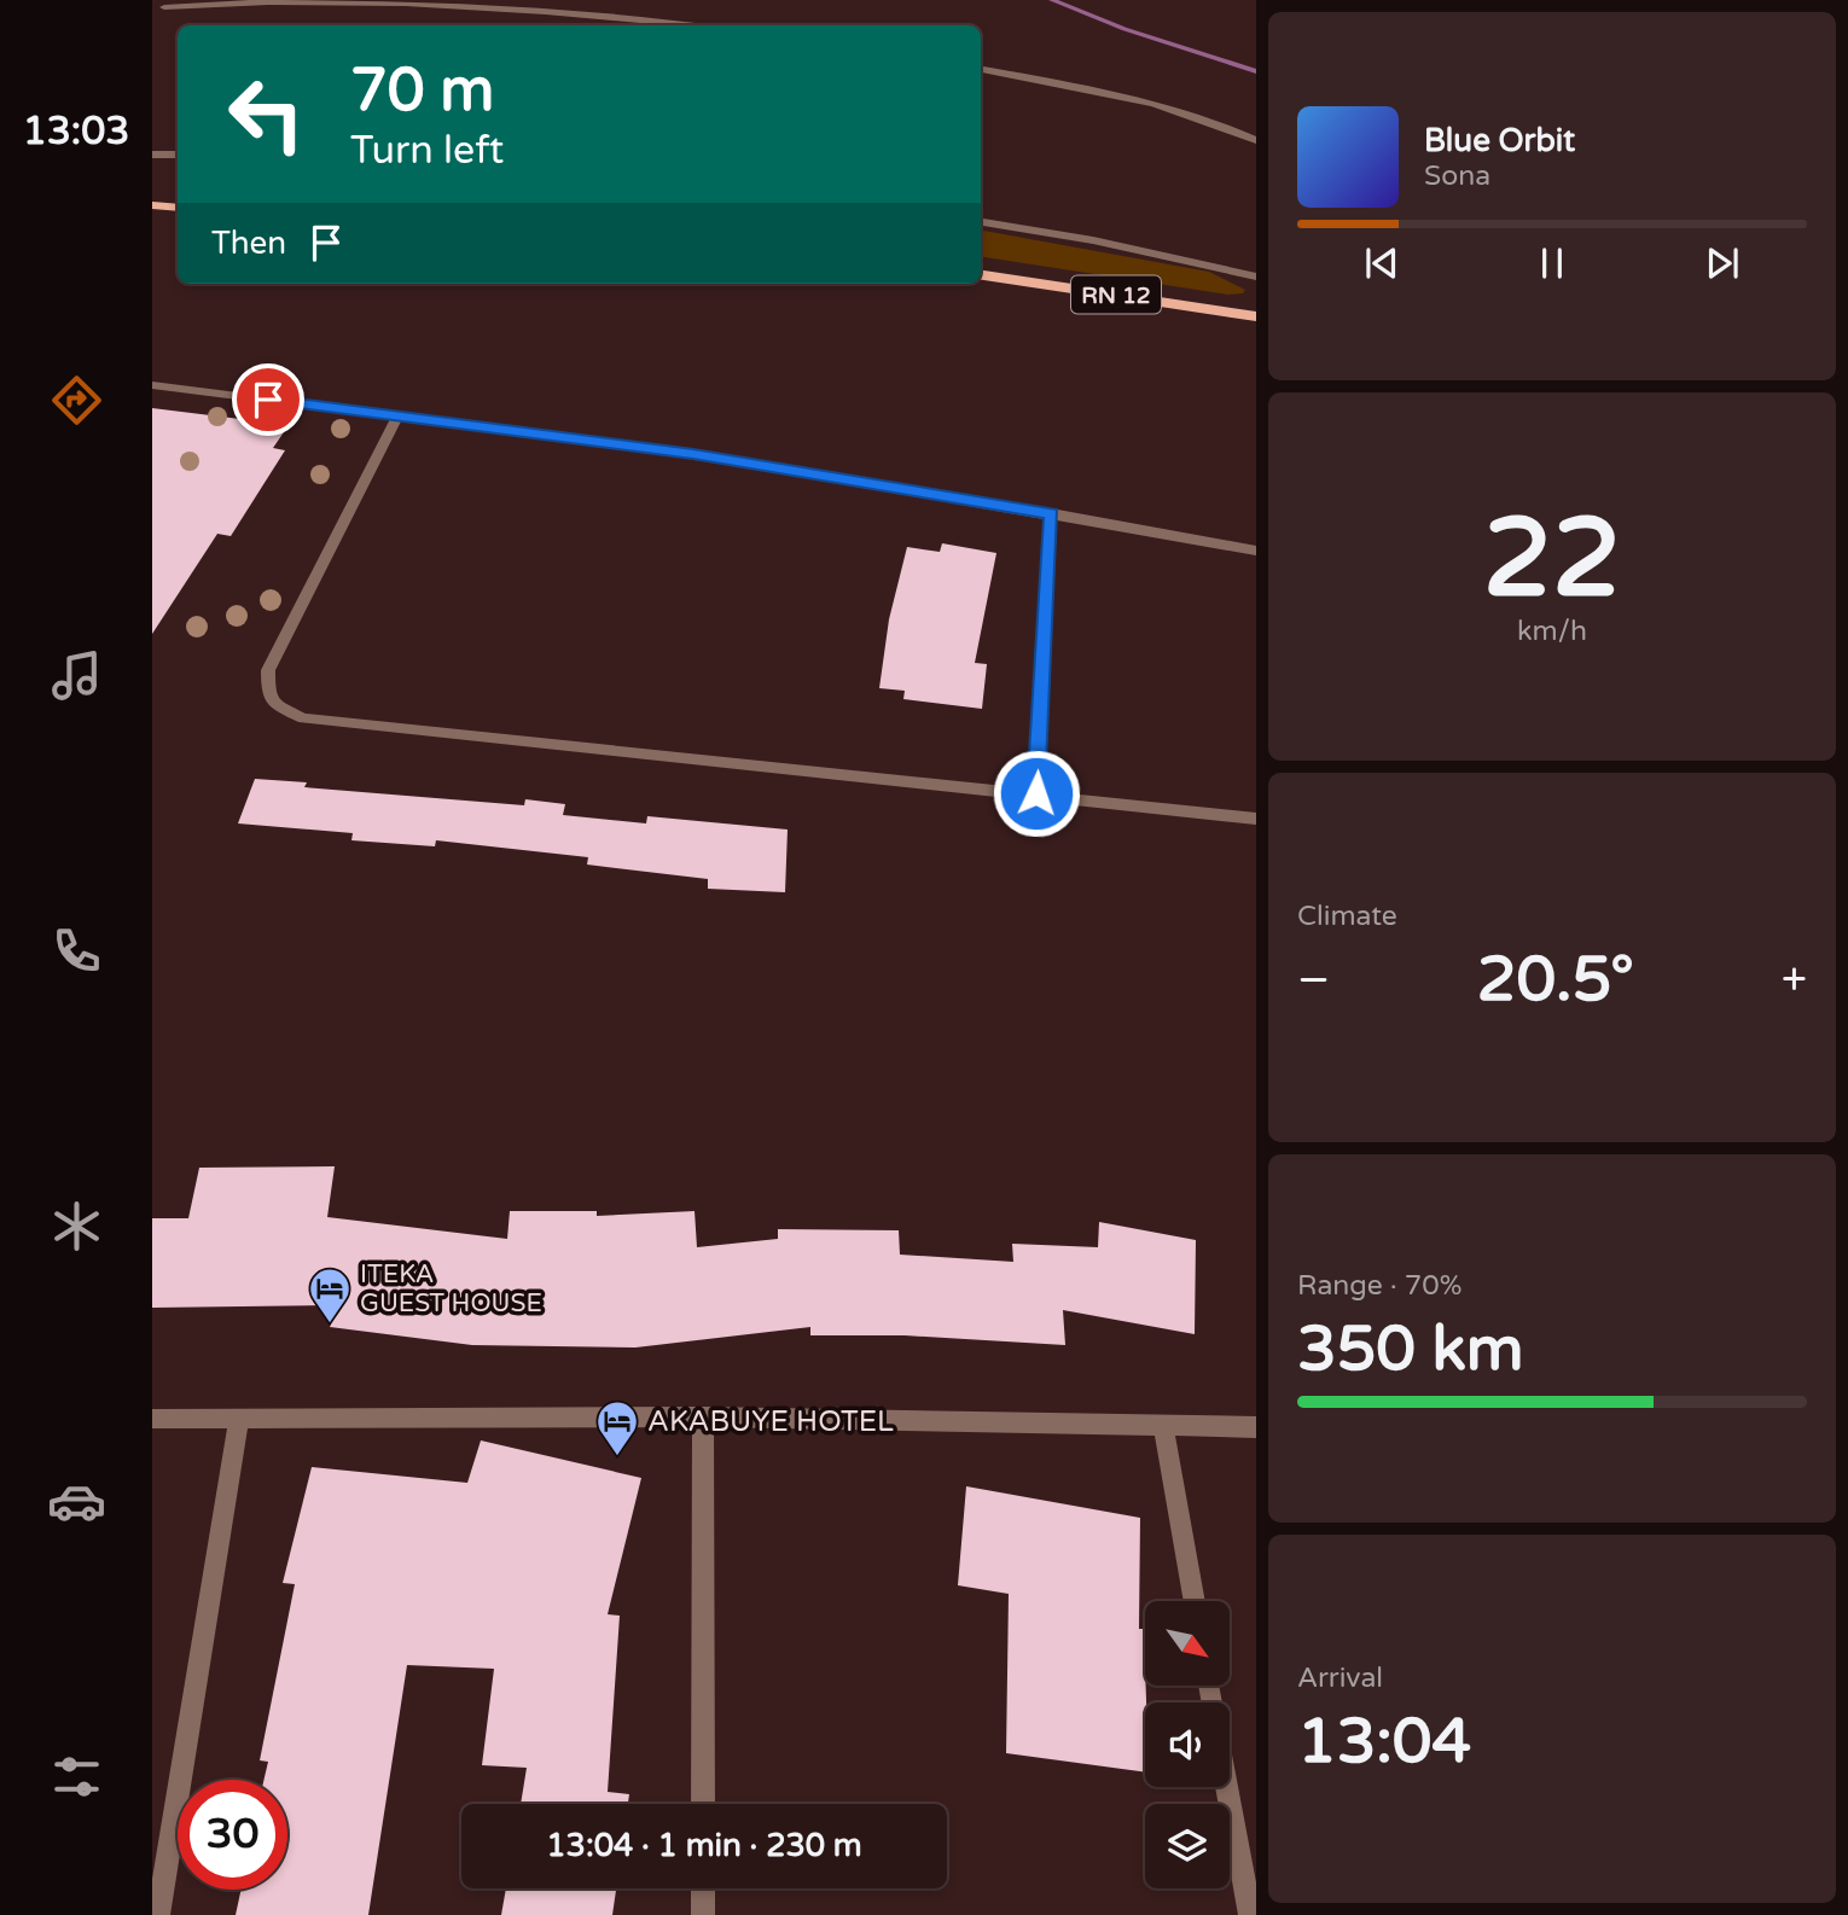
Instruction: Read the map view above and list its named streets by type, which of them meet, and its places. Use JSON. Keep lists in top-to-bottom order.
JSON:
{
  "streets": {
    "main road": ["RN 12"]
  },
  "places": {
    "hotel": ["ITEKA GUEST HOUSE", "AKABUYE HOTEL"]
  },
  "north": "bottom right",
  "page": {
    "tabs": "13:03",
    "turn": ["70 m", "Turn left"],
    "song": ["Blue Orbit", "Sona"],
    "then": "Then",
    "tile": [
      ["22", "km/h"],
      "Climate",
      ["Range · 70%", "350 km"],
      ["Arrival", "13:04"]
    ],
    "heat": ["−", "20.5°", "+"],
    "limit": "30",
    "trip": "13:04 · 1 min · 230 m"
  }
}
